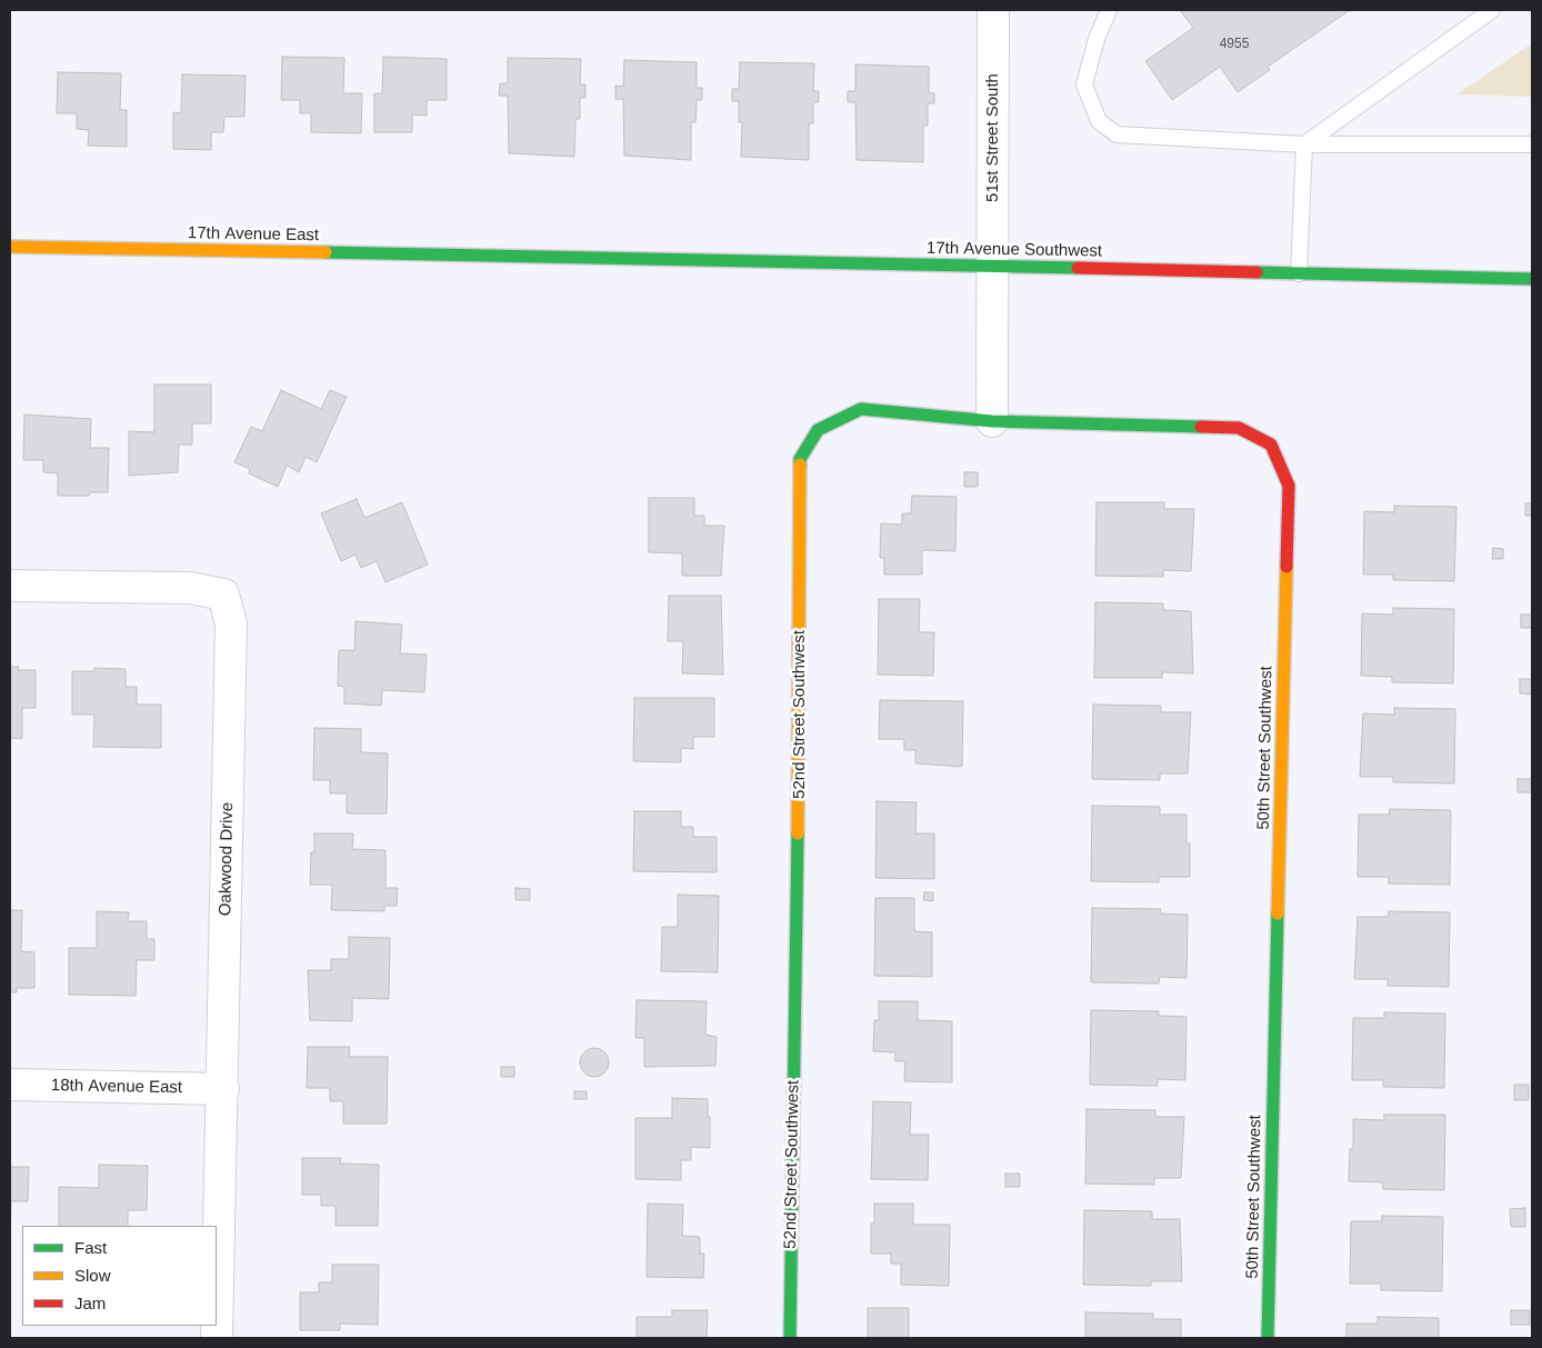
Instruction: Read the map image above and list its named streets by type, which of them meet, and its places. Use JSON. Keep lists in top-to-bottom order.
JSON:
{
  "streets": {
    "street": [
      "51st Street South",
      "17th Avenue East",
      "17th Avenue Southwest",
      "52nd Street Southwest",
      "50th Street Southwest",
      "Oakwood Drive",
      "18th Avenue East"
    ]
  },
  "crossings": [
    ["51st Street South", "17th Avenue Southwest"],
    ["17th Avenue East", "17th Avenue Southwest"],
    ["52nd Street Southwest", "50th Street Southwest"],
    ["Oakwood Drive", "18th Avenue East"]
  ],
  "house_numbers": ["4955"],
  "legend": ["Fast", "Slow", "Jam"]
}
